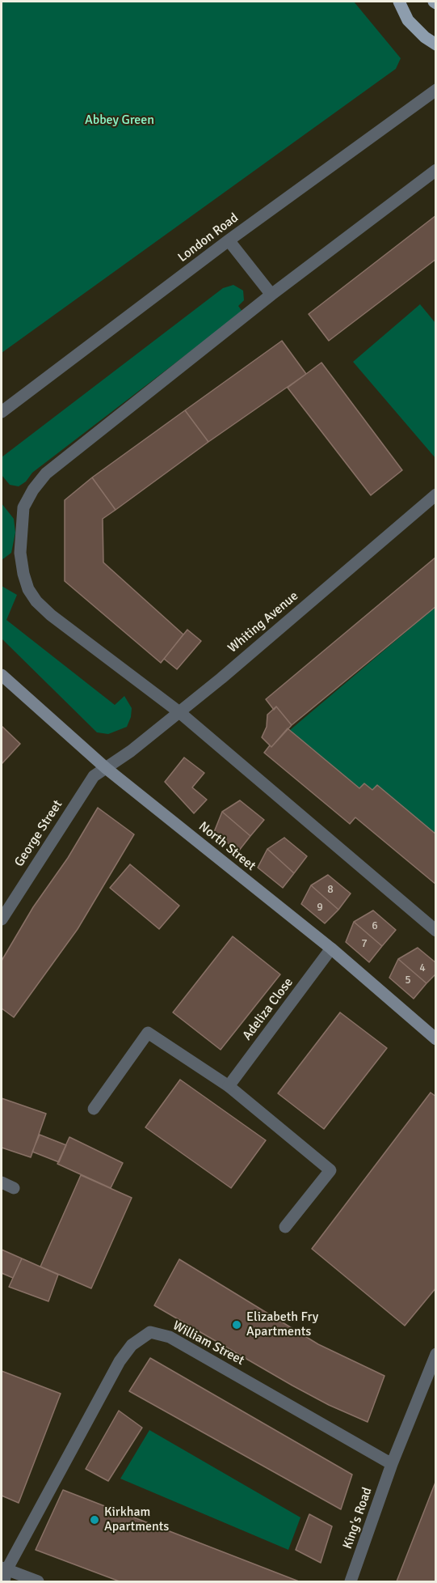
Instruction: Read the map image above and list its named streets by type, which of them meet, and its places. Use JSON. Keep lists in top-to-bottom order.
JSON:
{
  "streets": {
    "street": [
      "London Road",
      "Whiting Avenue",
      "George Street",
      "North Street",
      "Adeliza Close",
      "William Street",
      "King's Road"
    ]
  },
  "crossings": [
    ["Whiting Avenue", "George Street"],
    ["Whiting Avenue", "North Street"],
    ["George Street", "North Street"],
    ["North Street", "Adeliza Close"],
    ["William Street", "King's Road"]
  ],
  "parks": ["Abbey Green"],
  "places": ["Elizabeth Fry Apartments", "Kirkham Apartments"],
  "house_numbers": [
    "8",
    "9",
    "6",
    "7",
    "4",
    "5"
  ]
}
